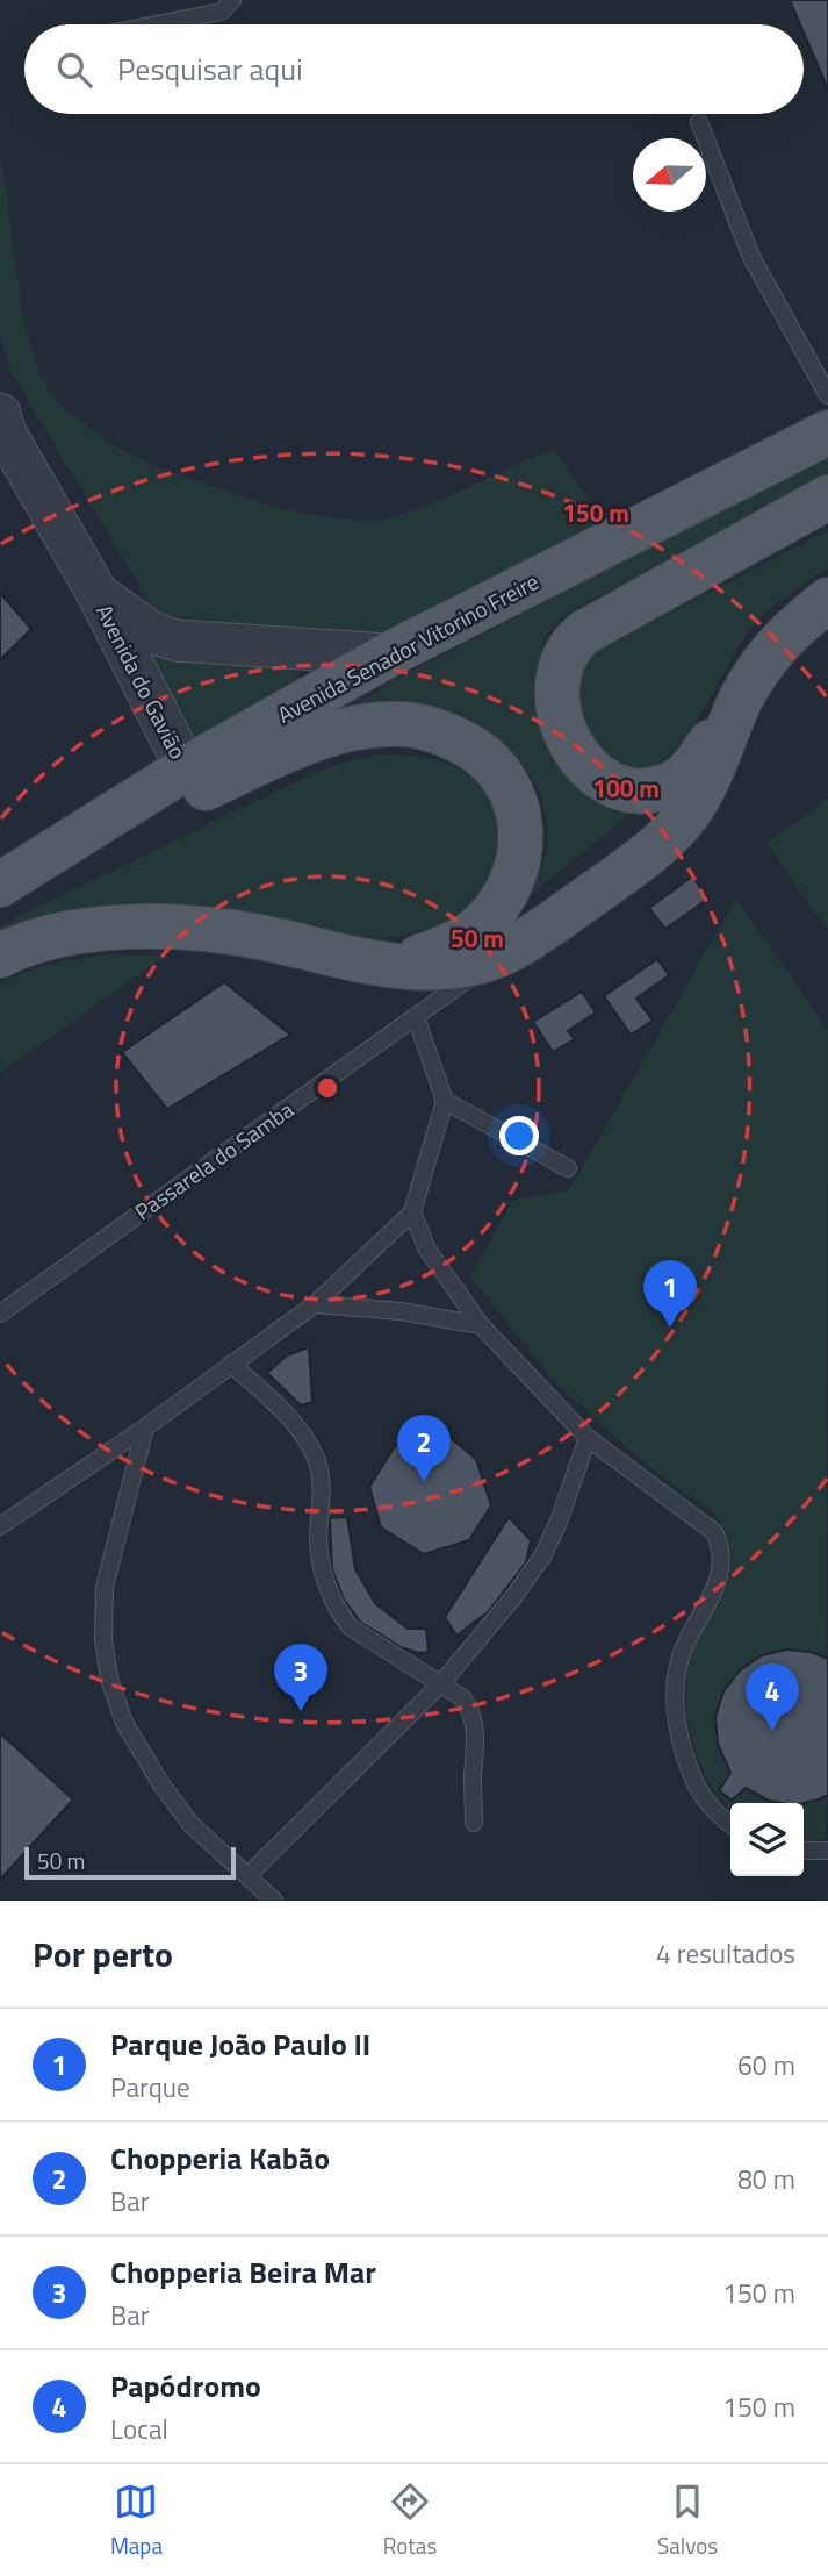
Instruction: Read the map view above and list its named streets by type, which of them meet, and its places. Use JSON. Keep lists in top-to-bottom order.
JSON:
{
  "streets": {
    "main road": ["Avenida Senador Vitorino Freire"],
    "street": ["Avenida do Gavião"],
    "lane": ["Passarela do Samba"]
  },
  "crossings": [
    ["Avenida Senador Vitorino Freire", "Avenida do Gavião"]
  ],
  "scale_bar": "50 m",
  "north": "left",
  "page": {
    "search": "Pesquisar aqui",
    "pins": [
      "1",
      "2",
      "3",
      "4"
    ],
    "scale": "50 m",
    "heading": ["Por perto", "4 resultados"],
    "list": [
      {
        "mark": "1",
        "name": "Parque João Paulo II",
        "note": "Parque",
        "value": "60 m"
      },
      {
        "mark": "2",
        "name": "Chopperia Kabão",
        "note": "Bar",
        "value": "80 m"
      },
      {
        "mark": "3",
        "name": "Chopperia Beira Mar",
        "note": "Bar",
        "value": "150 m"
      },
      {
        "mark": "4",
        "name": "Papódromo",
        "note": "Local",
        "value": "150 m"
      }
    ],
    "nav": ["Mapa", "Rotas", "Salvos"]
  },
  "rings": ["150 m", "100 m", "50 m"]
}
